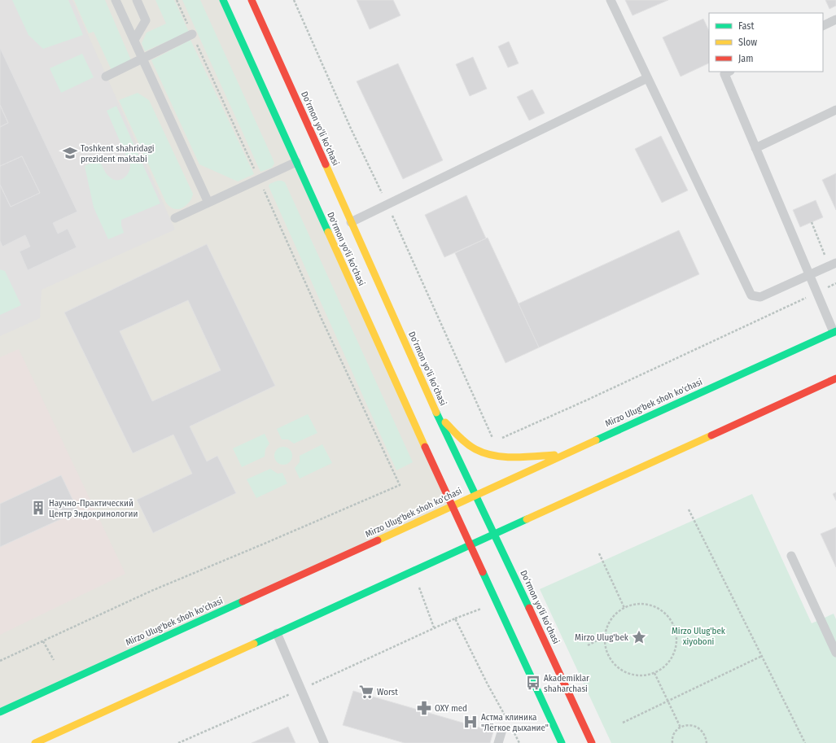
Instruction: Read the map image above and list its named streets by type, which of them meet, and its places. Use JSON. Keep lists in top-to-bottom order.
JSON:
{
  "streets": {
    "main road": ["Do‘rmon yo‘li ko‘chasi", "Do'rmon yo'li ko'chasi", "Mirzo Ulug'bek shoh ko'chasi"]
  },
  "crossings": [
    ["Do‘rmon yo‘li ko‘chasi", "Mirzo Ulug'bek shoh ko'chasi"],
    ["Do'rmon yo'li ko'chasi", "Mirzo Ulug'bek shoh ko'chasi"]
  ],
  "parks": ["Mirzo Ulug'bek xiyoboni"],
  "places": {
    "school or university": ["Toshkent shahridagi prezident maktabi"],
    "building": ["Научно-Практический Центр Эндокринологии"],
    "place": ["Mirzo Ulug'bek"],
    "bus stop": ["Akademiklar shaharchasi"],
    "supermarket": ["Worst"],
    "pharmacy": ["OXY med"],
    "hospital": ["Астма клиника \"Лёгкое дыхание\""]
  },
  "legend": ["Fast", "Slow", "Jam"]
}
